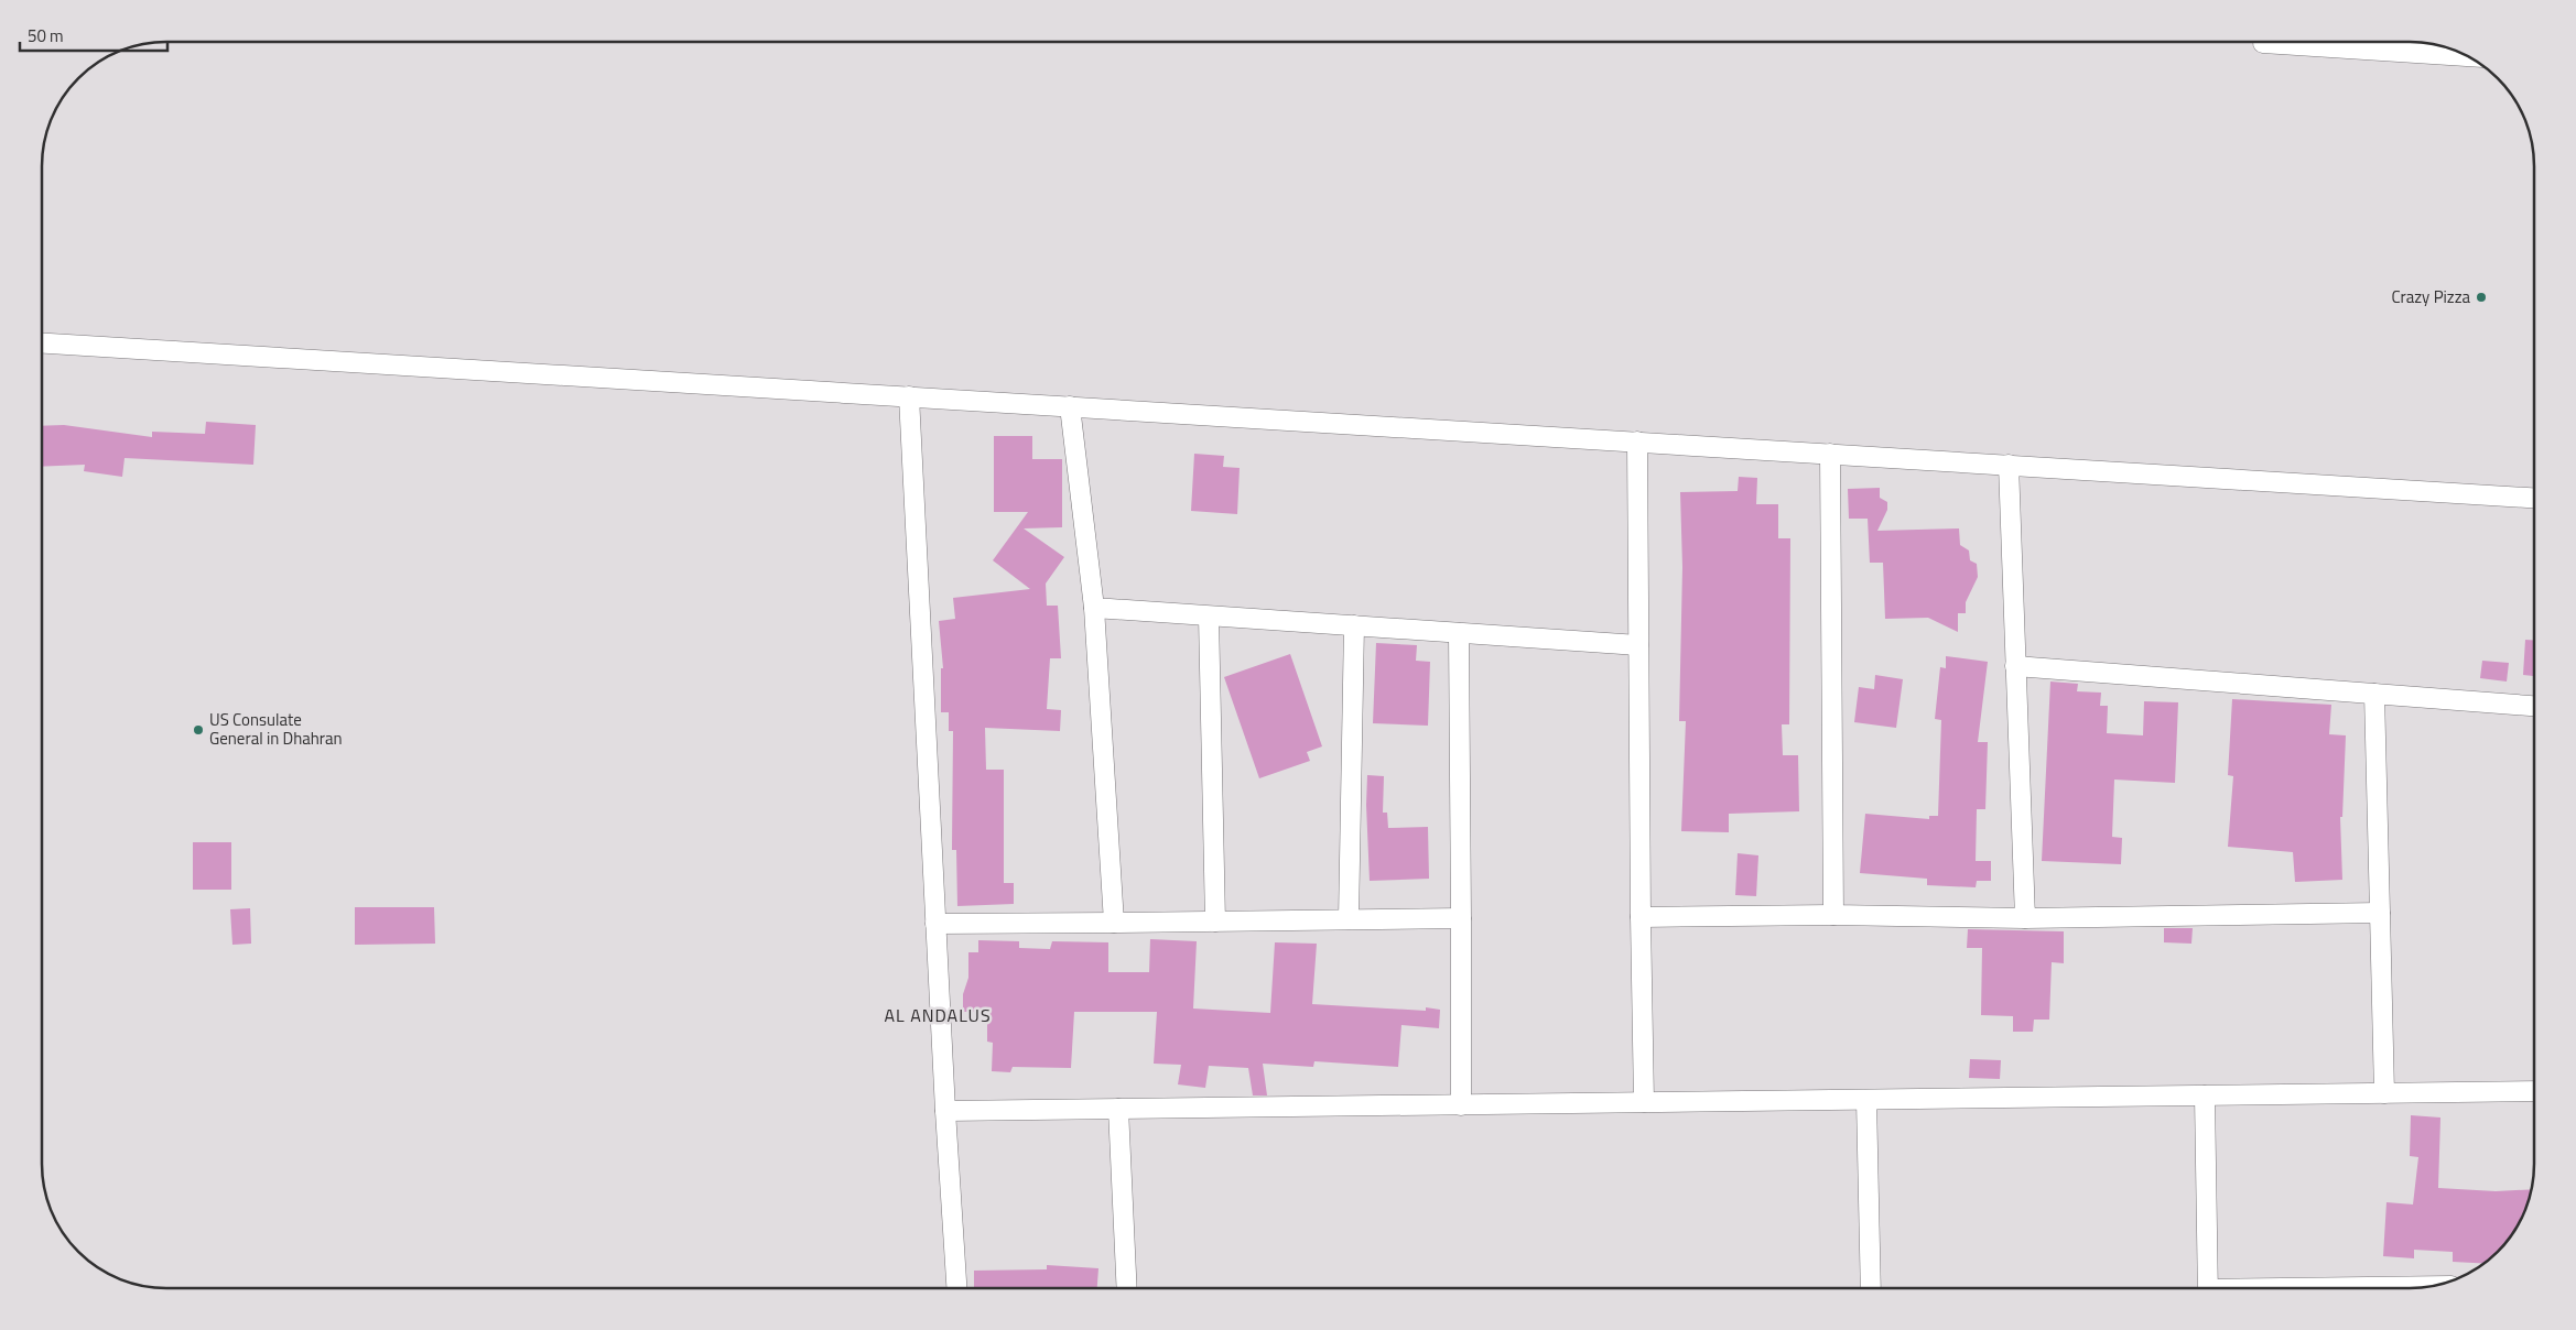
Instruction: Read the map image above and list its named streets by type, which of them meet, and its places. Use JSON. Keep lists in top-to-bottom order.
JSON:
{
  "districts": ["AL ANDALUS"],
  "places": ["Crazy Pizza", "US Consulate General in Dhahran"],
  "scale_bar": "50 m"
}
